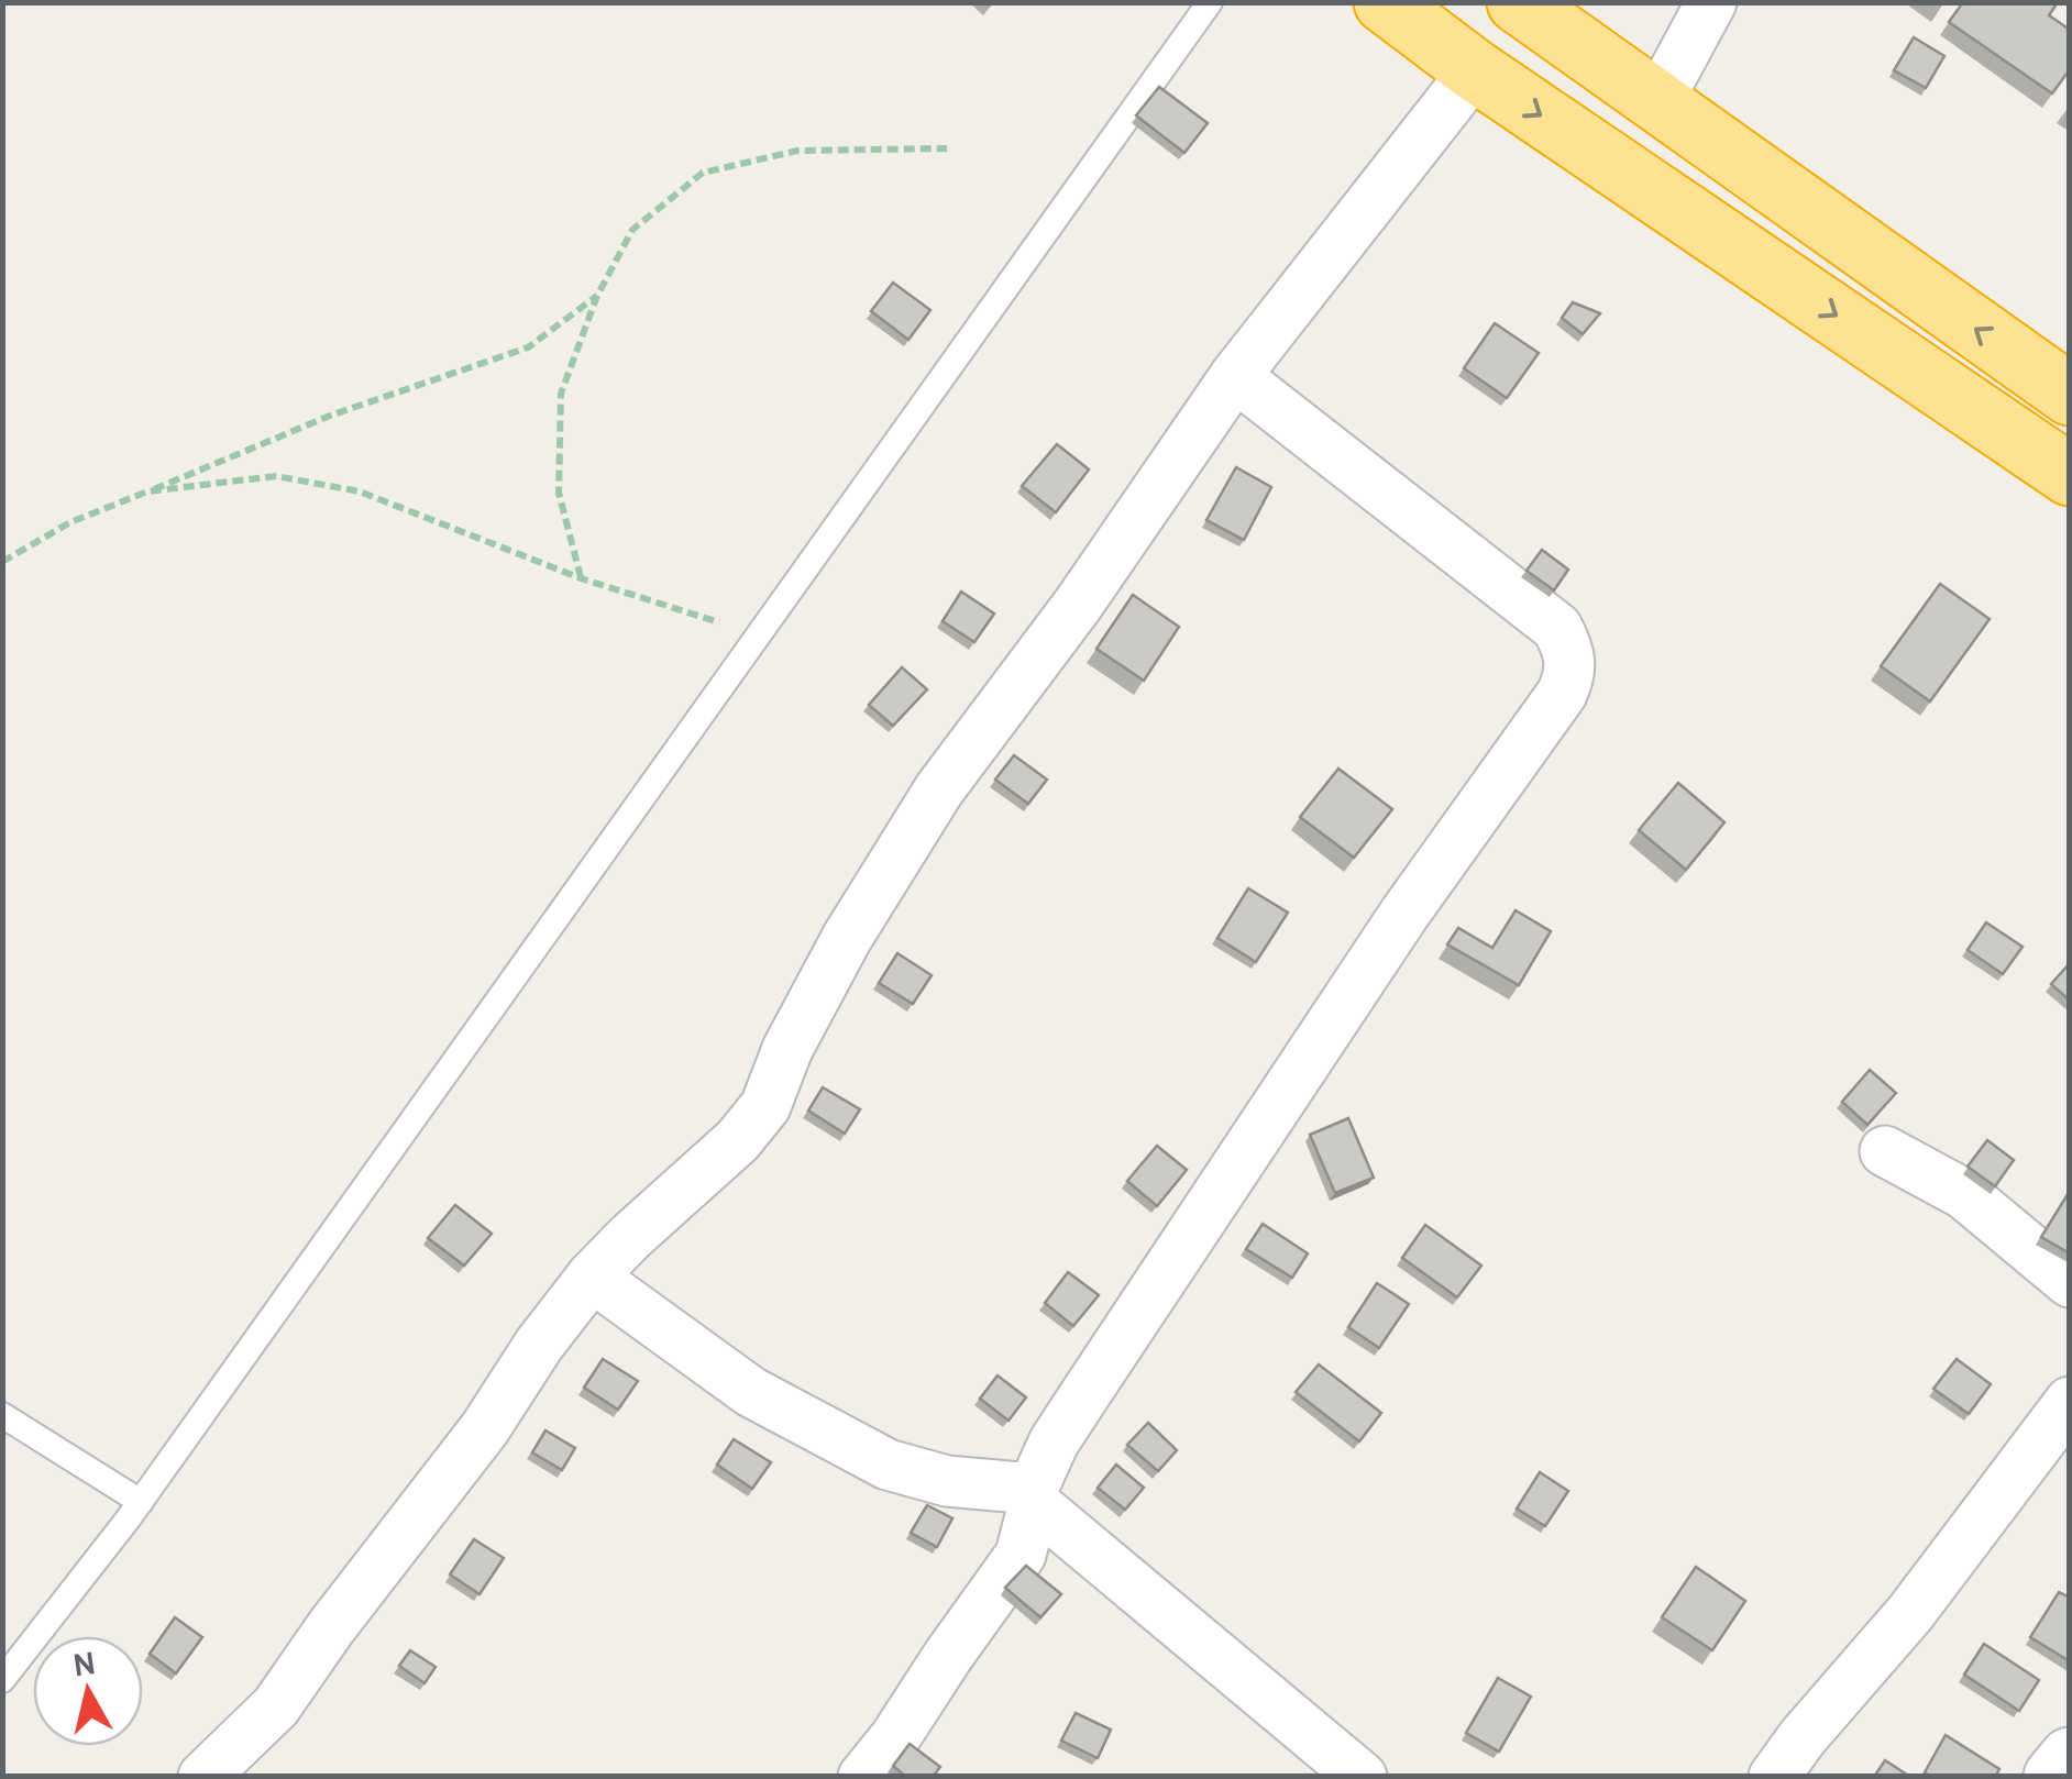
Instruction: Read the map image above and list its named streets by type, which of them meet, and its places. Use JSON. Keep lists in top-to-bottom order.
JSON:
{
  "north": "top"
}
